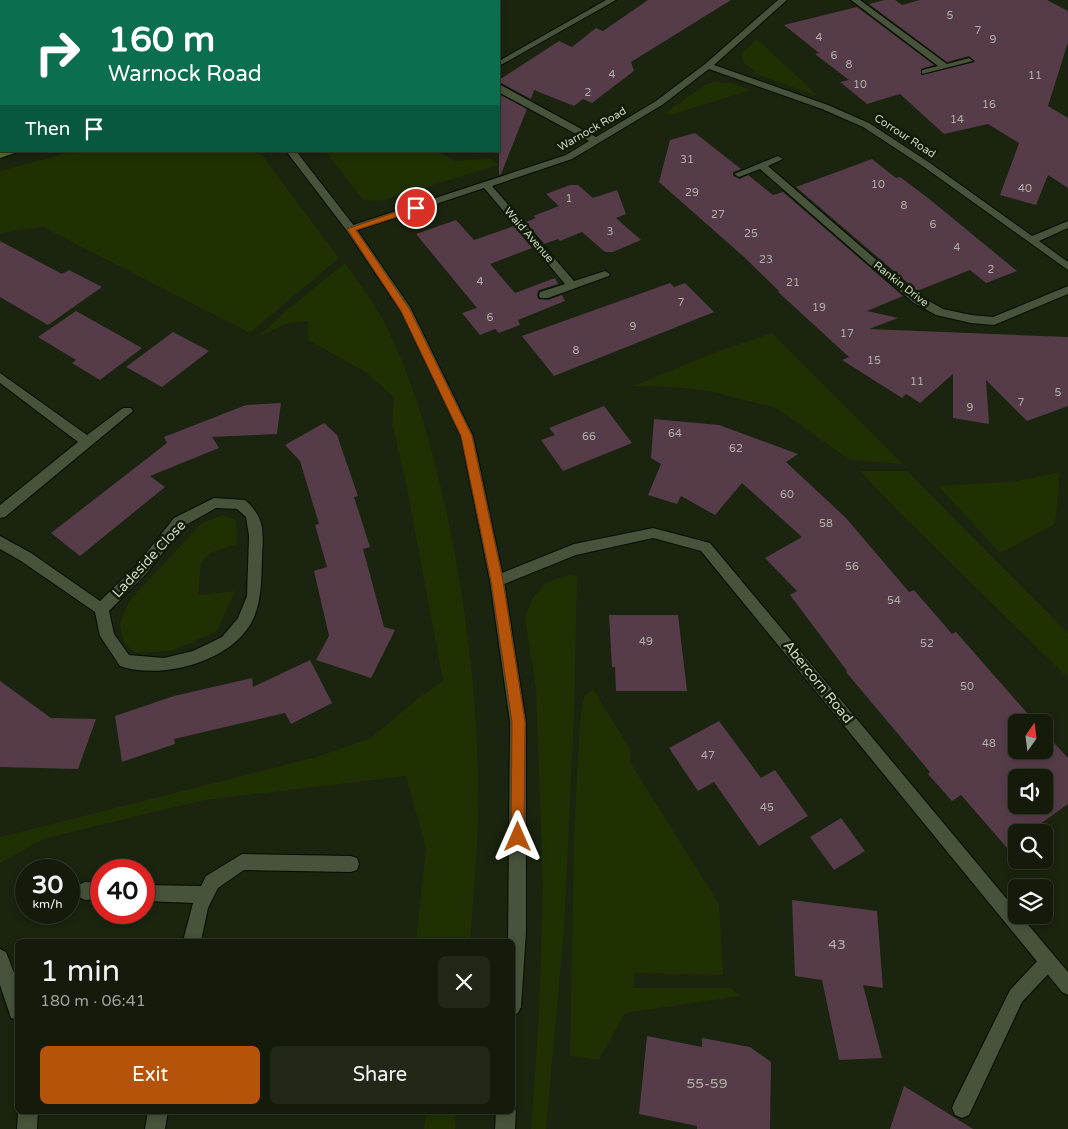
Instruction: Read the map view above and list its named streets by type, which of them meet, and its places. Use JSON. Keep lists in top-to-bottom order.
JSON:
{
  "streets": {
    "street": [
      "Warnock Road",
      "Corrour Road",
      "Waid Avenue",
      "Rankin Drive",
      "Ladeside Close",
      "Abercorn Road"
    ]
  },
  "crossings": [
    ["Warnock Road", "Corrour Road"],
    ["Warnock Road", "Waid Avenue"]
  ],
  "house_numbers": [
    "5",
    "7",
    "4",
    "9",
    "6",
    "8",
    "4",
    "11",
    "10",
    "2",
    "16",
    "14",
    "31",
    "10",
    "40",
    "29",
    "1",
    "8",
    "27",
    "6",
    "3",
    "25",
    "4",
    "23",
    "2",
    "4",
    "21",
    "7",
    "19",
    "6",
    "9",
    "17",
    "8",
    "15",
    "11",
    "5",
    "7",
    "9",
    "64",
    "66",
    "62",
    "60",
    "58",
    "56",
    "54",
    "49",
    "52",
    "50",
    "48",
    "47",
    "45",
    "43",
    "55-59"
  ],
  "north": "top",
  "page": {
    "turn": ["160 m", "Warnock Road"],
    "then": "Then",
    "speed": "30 km/h",
    "limit": "40",
    "heading": ["1 min", "180 m · 06:41"],
    "buttons": ["Exit", "Share"]
  }
}
